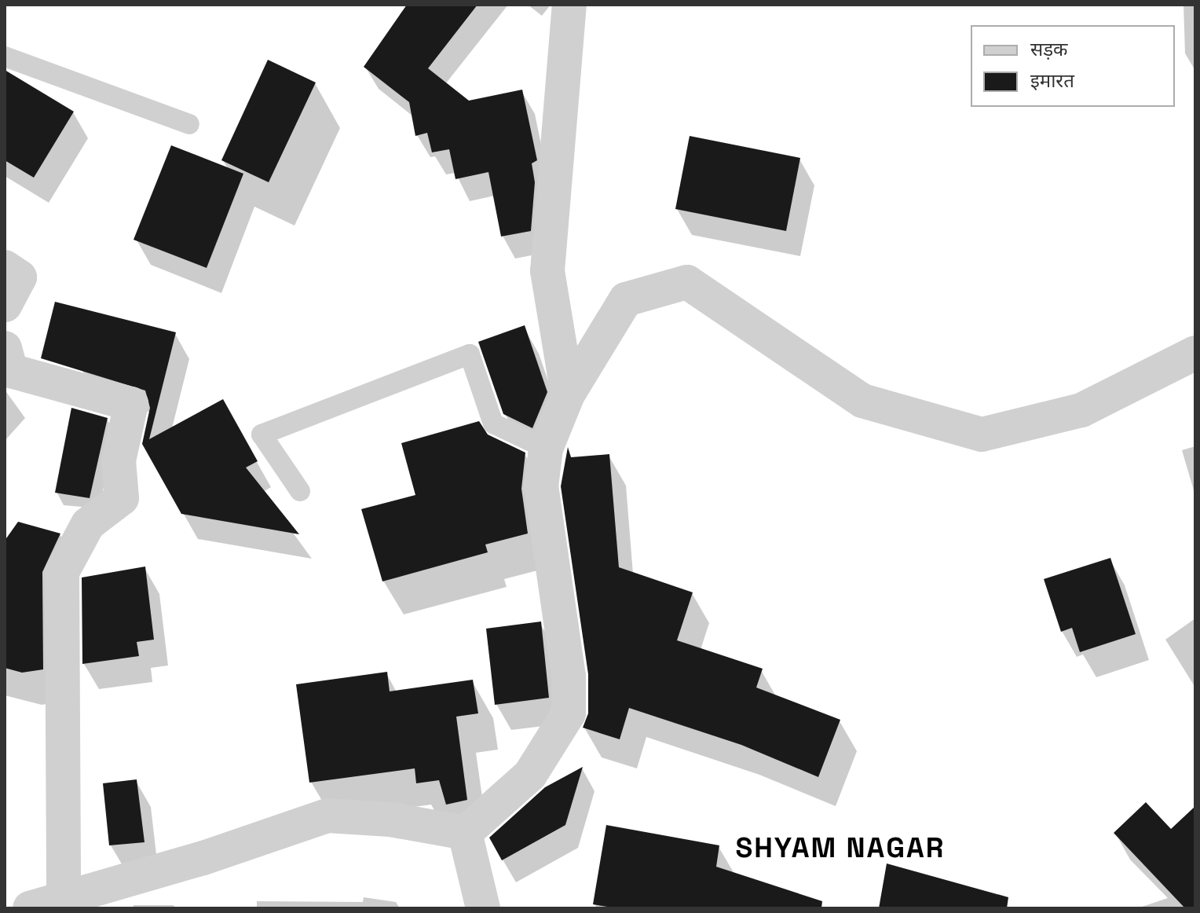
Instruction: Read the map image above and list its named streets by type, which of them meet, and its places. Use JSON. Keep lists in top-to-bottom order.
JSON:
{
  "districts": ["SHYAM NAGAR"],
  "legend": ["सड़क", "इमारत"]
}
